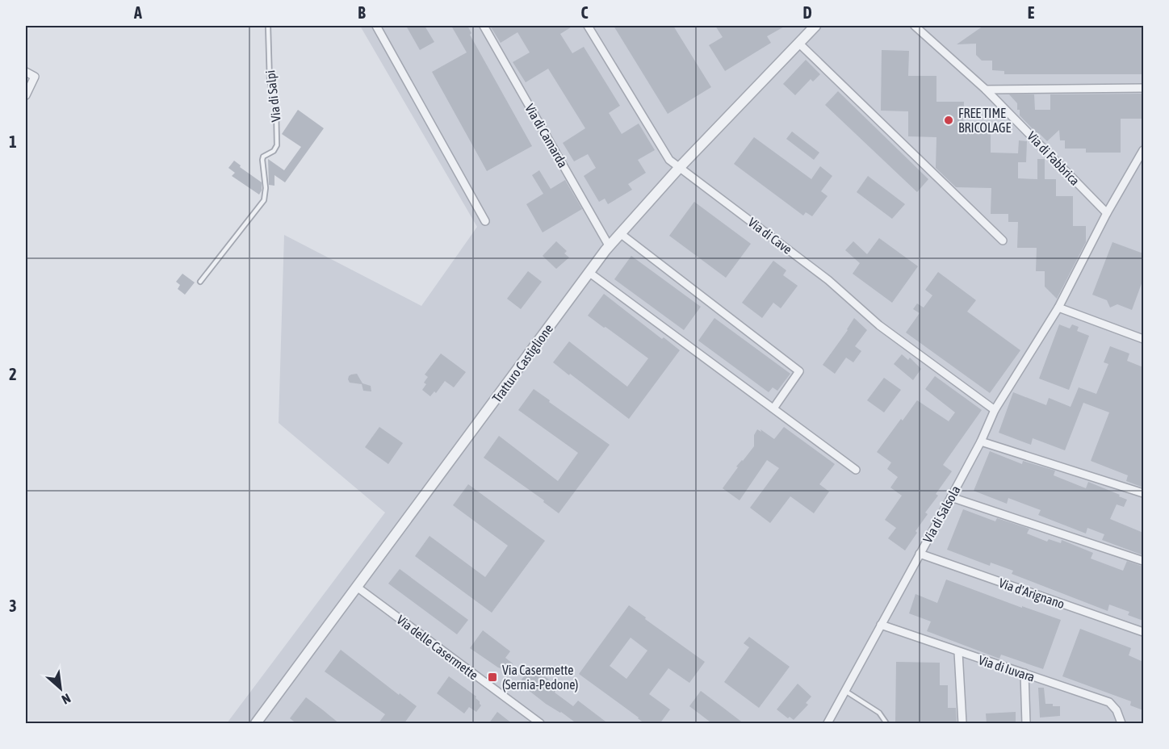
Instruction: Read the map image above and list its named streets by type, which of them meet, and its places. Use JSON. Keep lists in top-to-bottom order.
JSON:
{
  "streets": {
    "street": [
      "Via di Camarda",
      "Via di Fabbrica",
      "Via di Cave",
      "Tratturo Castiglione",
      "Via di Salsola",
      "Via d'Arignano",
      "Via delle Casermette",
      "Via di Iuvara"
    ],
    "lane": ["Via di Salpi"]
  },
  "crossings": [
    ["Via di Camarda", "Tratturo Castiglione"],
    ["Via di Fabbrica", "Via di Salsola"],
    ["Via di Cave", "Tratturo Castiglione"],
    ["Via di Cave", "Via di Salsola"],
    ["Tratturo Castiglione", "Via delle Casermette"],
    ["Via di Salsola", "Via d'Arignano"],
    ["Via di Salsola", "Via di Iuvara"]
  ],
  "places": {
    "other": ["FREE TIME BRICOLAGE"],
    "transit": ["Via Casermette (Sernia-Pedone)"]
  },
  "north": "bottom right",
  "grid": {
    "columns": [
      "A",
      "B",
      "C",
      "D",
      "E"
    ],
    "rows": ["1", "2", "3"]
  }
}
